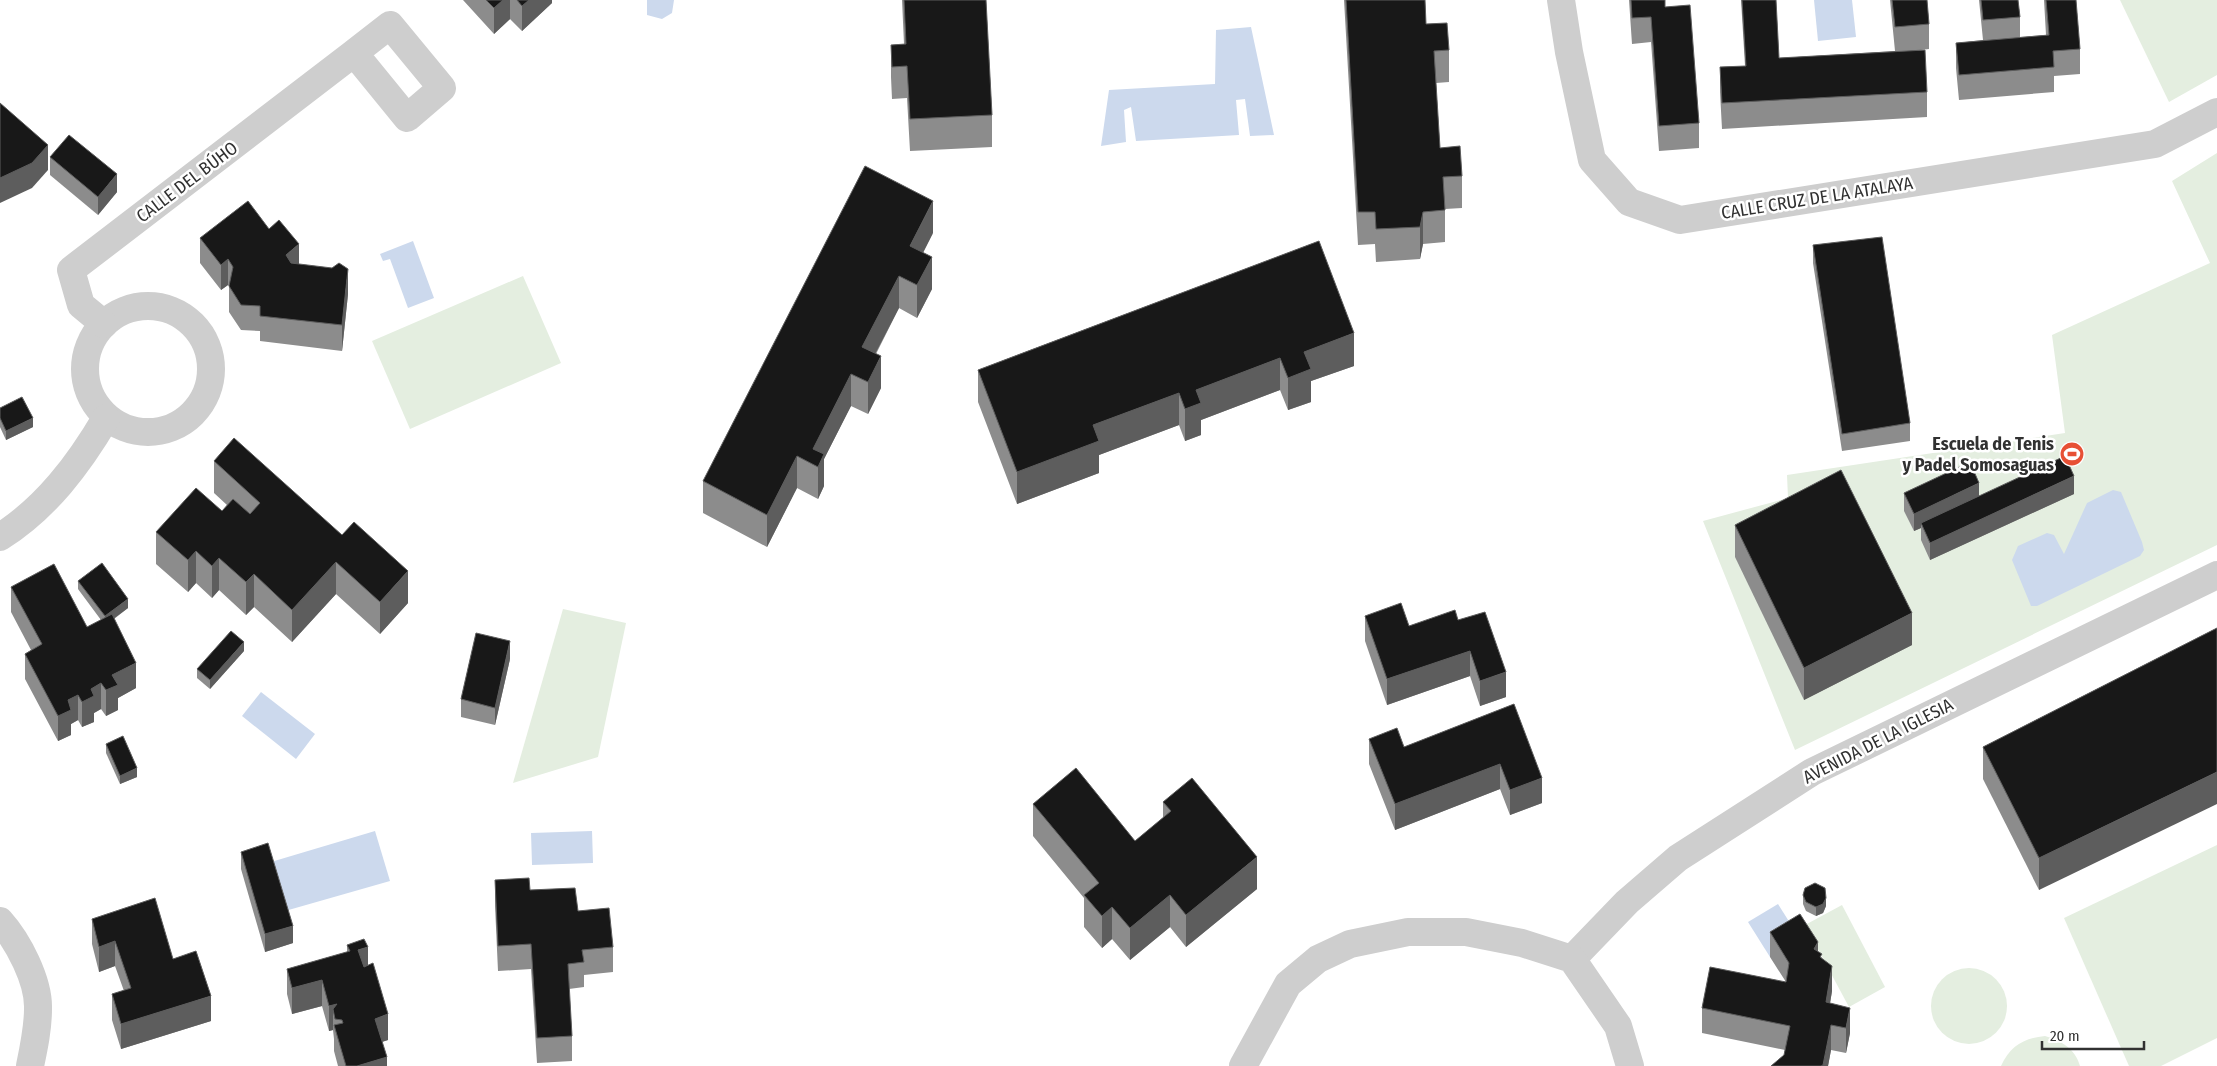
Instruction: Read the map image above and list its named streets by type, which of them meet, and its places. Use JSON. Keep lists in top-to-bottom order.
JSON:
{
  "streets": {
    "street": ["CALLE DEL BÚHO", "CALLE CRUZ DE LA ATALAYA", "AVENIDA DE LA IGLESIA"]
  },
  "places": {
    "sports": ["Escuela de Tenis y Padel Somosaguas"]
  },
  "scale_bar": "20 m"
}
